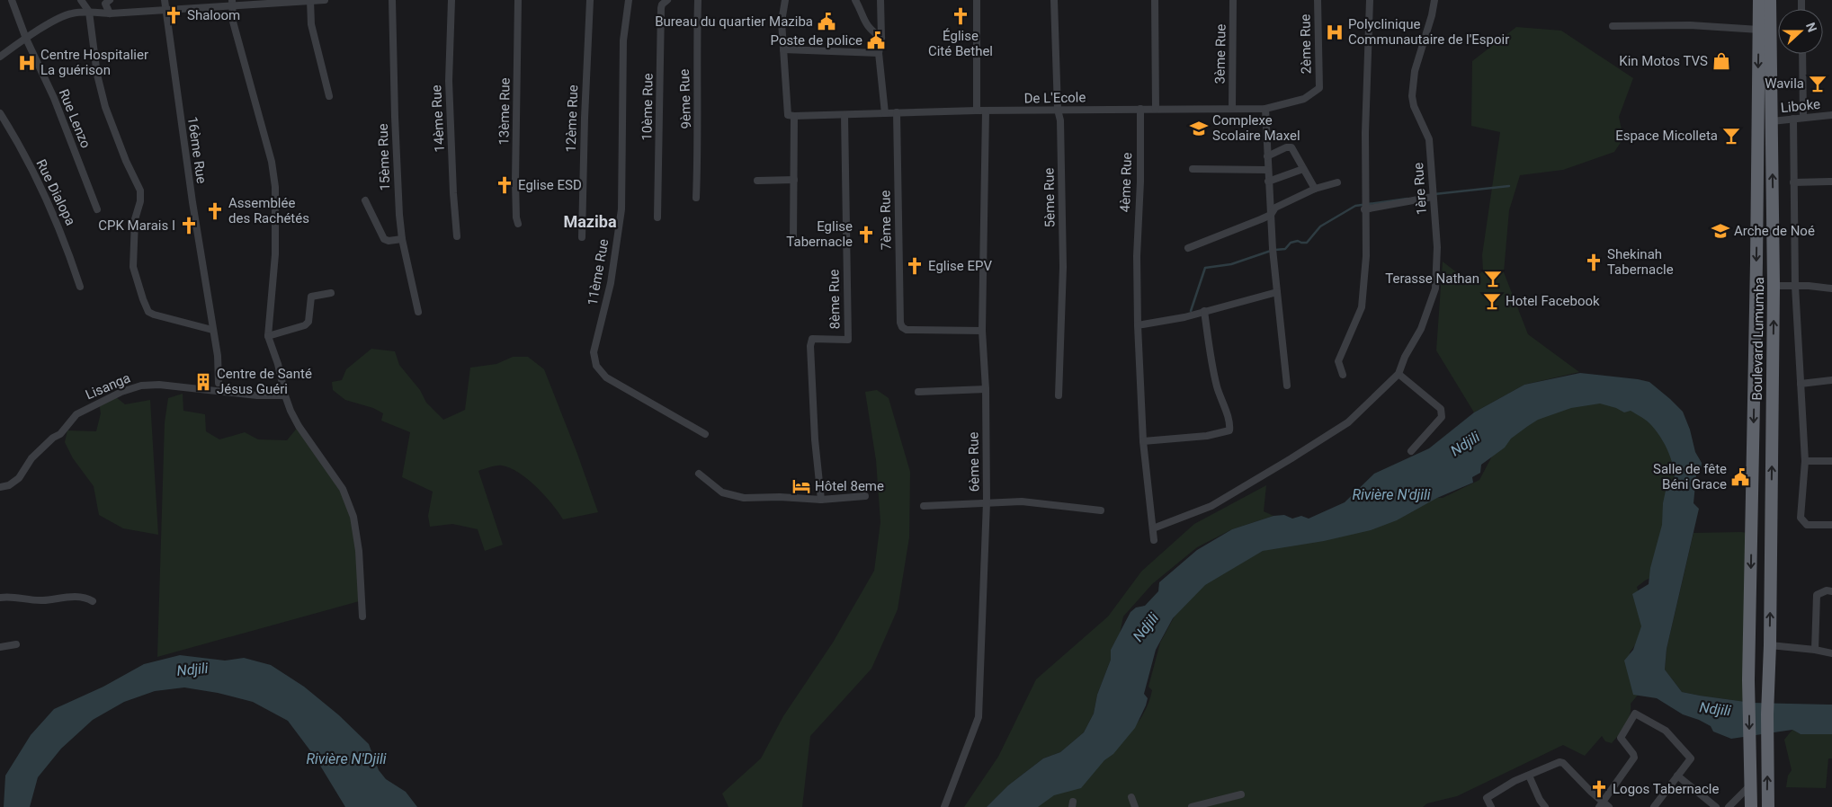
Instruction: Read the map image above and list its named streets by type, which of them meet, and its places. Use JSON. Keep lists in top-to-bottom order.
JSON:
{
  "streets": {
    "highway": ["Boulevard Lumumba"],
    "street": [
      "2ème Rue",
      "3ème Rue",
      "De L'Ecole",
      "9ème Rue",
      "Liboke",
      "10ème Rue",
      "13ème Rue",
      "Rue Lenzo",
      "14ème Rue",
      "12ème Rue",
      "16ème Rue",
      "15ème Rue",
      "4ème Rue",
      "1ère Rue",
      "Rue Dialopa",
      "5ème Rue",
      "7ème Rue",
      "11ème Rue",
      "8ème Rue",
      "Lisanga",
      "6ème Rue"
    ]
  },
  "crossings": [
    ["2ème Rue", "De L'Ecole"],
    ["3ème Rue", "De L'Ecole"],
    ["De L'Ecole", "4ème Rue"],
    ["De L'Ecole", "5ème Rue"],
    ["De L'Ecole", "7ème Rue"],
    ["De L'Ecole", "8ème Rue"],
    ["De L'Ecole", "6ème Rue"],
    ["Liboke", "Boulevard Lumumba"],
    ["7ème Rue", "6ème Rue"]
  ],
  "districts": ["Maziba"],
  "water": ["Ndjili", "Rivière N'djili", "Rivière N'Djili"],
  "places": {
    "church": [
      "Shaloom",
      "Église Cité Bethel",
      "Eglise ESD",
      "Assemblée des Rachétés",
      "CPK Marais I",
      "Eglise Tabernacle",
      "Shekinah Tabernacle",
      "Eglise EPV",
      "Logos Tabernacle"
    ],
    "public building": ["Bureau du quartier Maziba", "Poste de police", "Salle de fête Béni Grace"],
    "hospital": ["Polyclinique Communautaire de l'Espoir", "Centre Hospitalier La guérison"],
    "shop": ["Kin Motos TVS"],
    "bar": [
      "Wavila",
      "Espace Micolleta",
      "Terasse Nathan",
      "Hotel Facebook"
    ],
    "school or university": ["Complexe Scolaire Maxel", "Arche de Noé"],
    "building": ["Centre de Santé Jésus Guéri"],
    "hotel": ["Hôtel 8eme"]
  },
  "north": "right"
}
